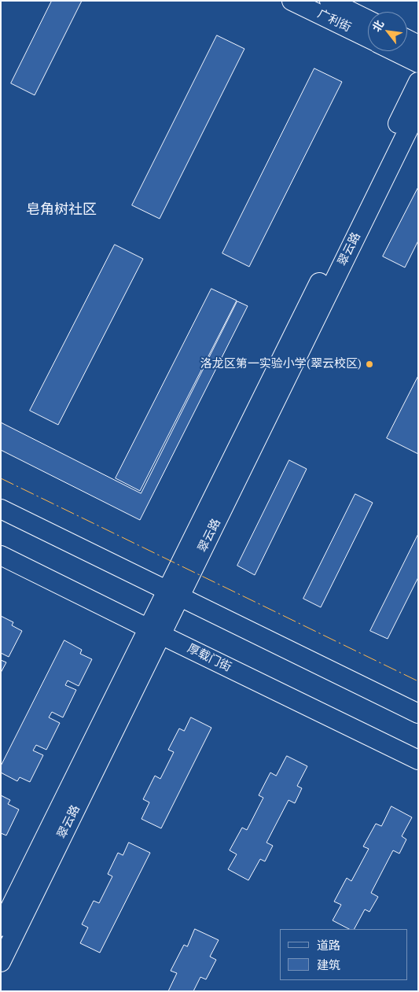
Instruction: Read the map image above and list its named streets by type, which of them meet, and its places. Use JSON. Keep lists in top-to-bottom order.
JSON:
{
  "streets": {
    "street": ["广利街", "翠云路", "厚载门街"]
  },
  "crossings": [
    ["翠云路", "厚载门街"]
  ],
  "districts": ["皂角树社区"],
  "places": ["洛龙区第一实验小学(翠云校区)"],
  "legend": ["道路", "建筑"],
  "north": "top left"
}
